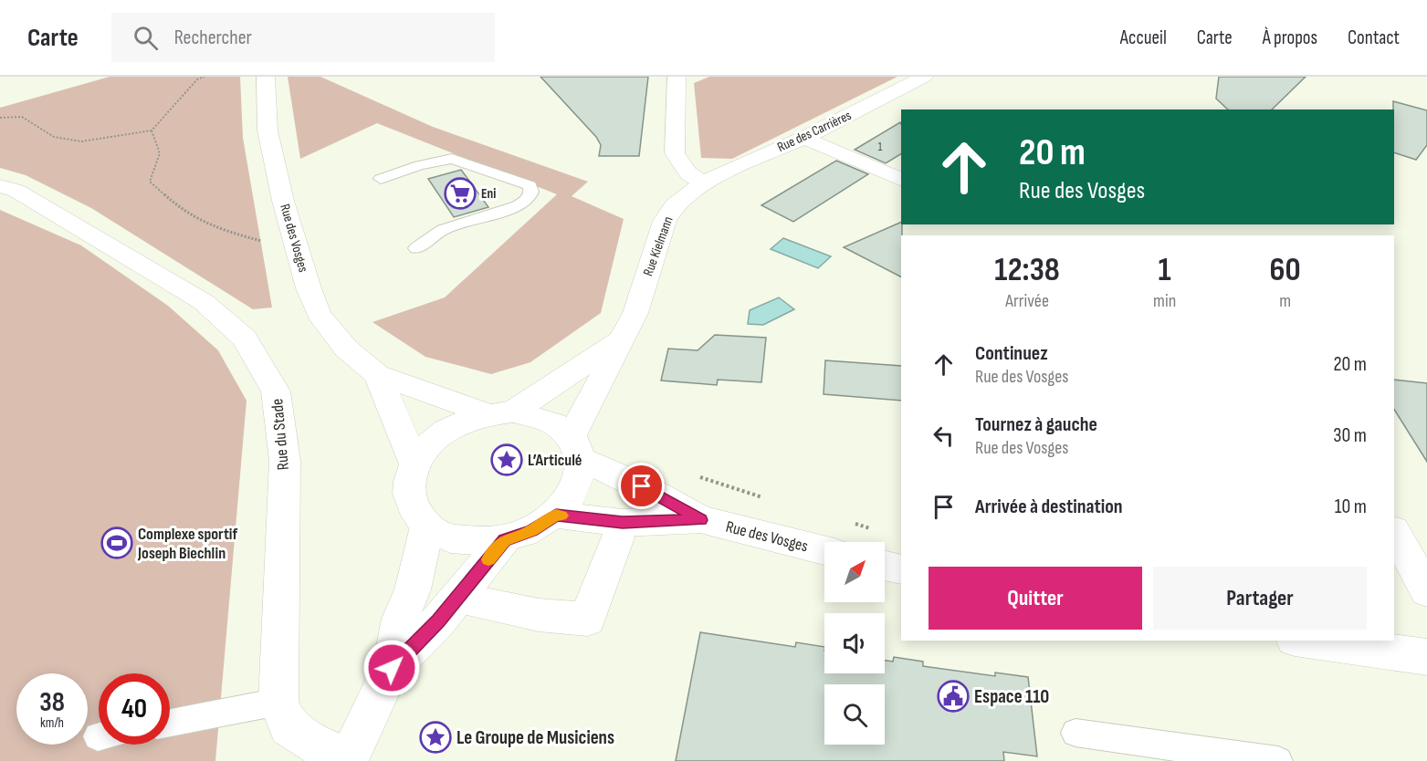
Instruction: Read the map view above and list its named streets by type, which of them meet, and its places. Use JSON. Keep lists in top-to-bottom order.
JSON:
{
  "streets": {
    "street": [
      "Rue des Carrières",
      "Rue des Vosges",
      "Rue Kielmann",
      "Rue du Stade"
    ]
  },
  "crossings": [
    ["Rue des Carrières", "Rue Kielmann"],
    ["Rue des Vosges", "Rue Kielmann"]
  ],
  "places": {
    "supermarket": ["Eni"],
    "place": ["L’Articulé", "Le Groupe de Musiciens"],
    "sports": ["Complexe sportif Joseph Biechlin"],
    "public building": ["Espace 110"]
  },
  "house_numbers": ["1"],
  "north": "top right",
  "page": {
    "header": "Carte",
    "search": "Rechercher",
    "nav": [
      "Accueil",
      "Carte",
      "À propos",
      "Contact"
    ],
    "turn": ["20 m", "Rue des Vosges"],
    "eta": [
      "12:38",
      "Arrivée",
      "1",
      "min",
      "60",
      "m"
    ],
    "list": [
      {
        "name": "Continuez",
        "note": "Rue des Vosges",
        "value": "20 m"
      },
      {
        "name": "Tournez à gauche",
        "note": "Rue des Vosges",
        "value": "30 m"
      },
      {
        "name": "Arrivée à destination",
        "value": "10 m"
      }
    ],
    "buttons": ["Quitter", "Partager"],
    "speed": "38 km/h",
    "limit": "40"
  }
}
